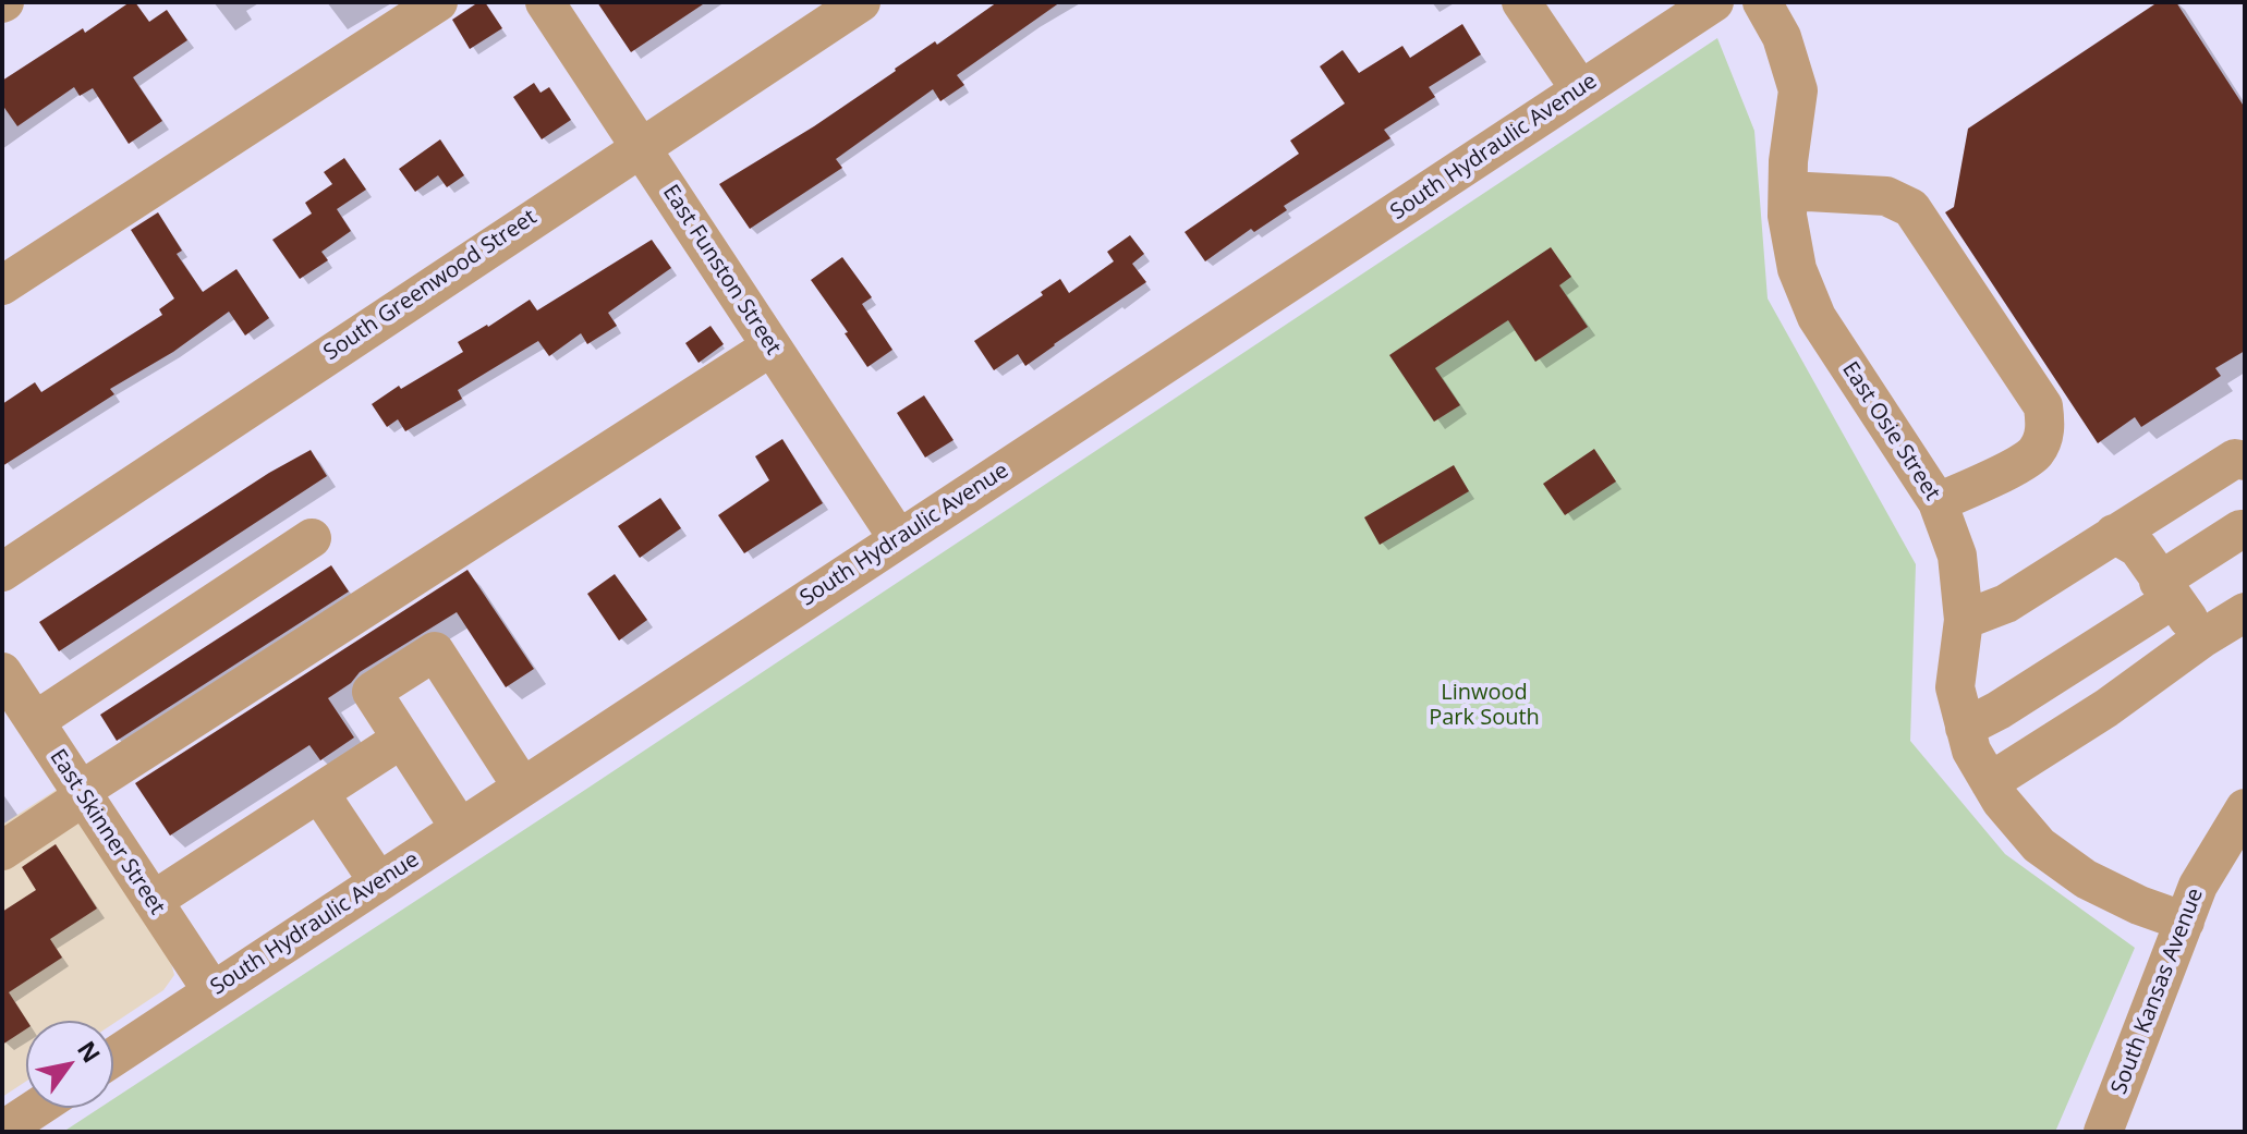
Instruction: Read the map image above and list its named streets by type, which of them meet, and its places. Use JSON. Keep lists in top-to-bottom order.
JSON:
{
  "streets": {
    "street": [
      "South Hydraulic Avenue",
      "East Funston Street",
      "South Greenwood Street",
      "East Osie Street",
      "East Skinner Street",
      "South Kansas Avenue"
    ]
  },
  "crossings": [
    ["South Hydraulic Avenue", "East Funston Street"],
    ["South Hydraulic Avenue", "East Skinner Street"],
    ["East Funston Street", "South Greenwood Street"],
    ["East Osie Street", "South Kansas Avenue"]
  ],
  "parks": ["Linwood Park South"],
  "north": "top right"
}
